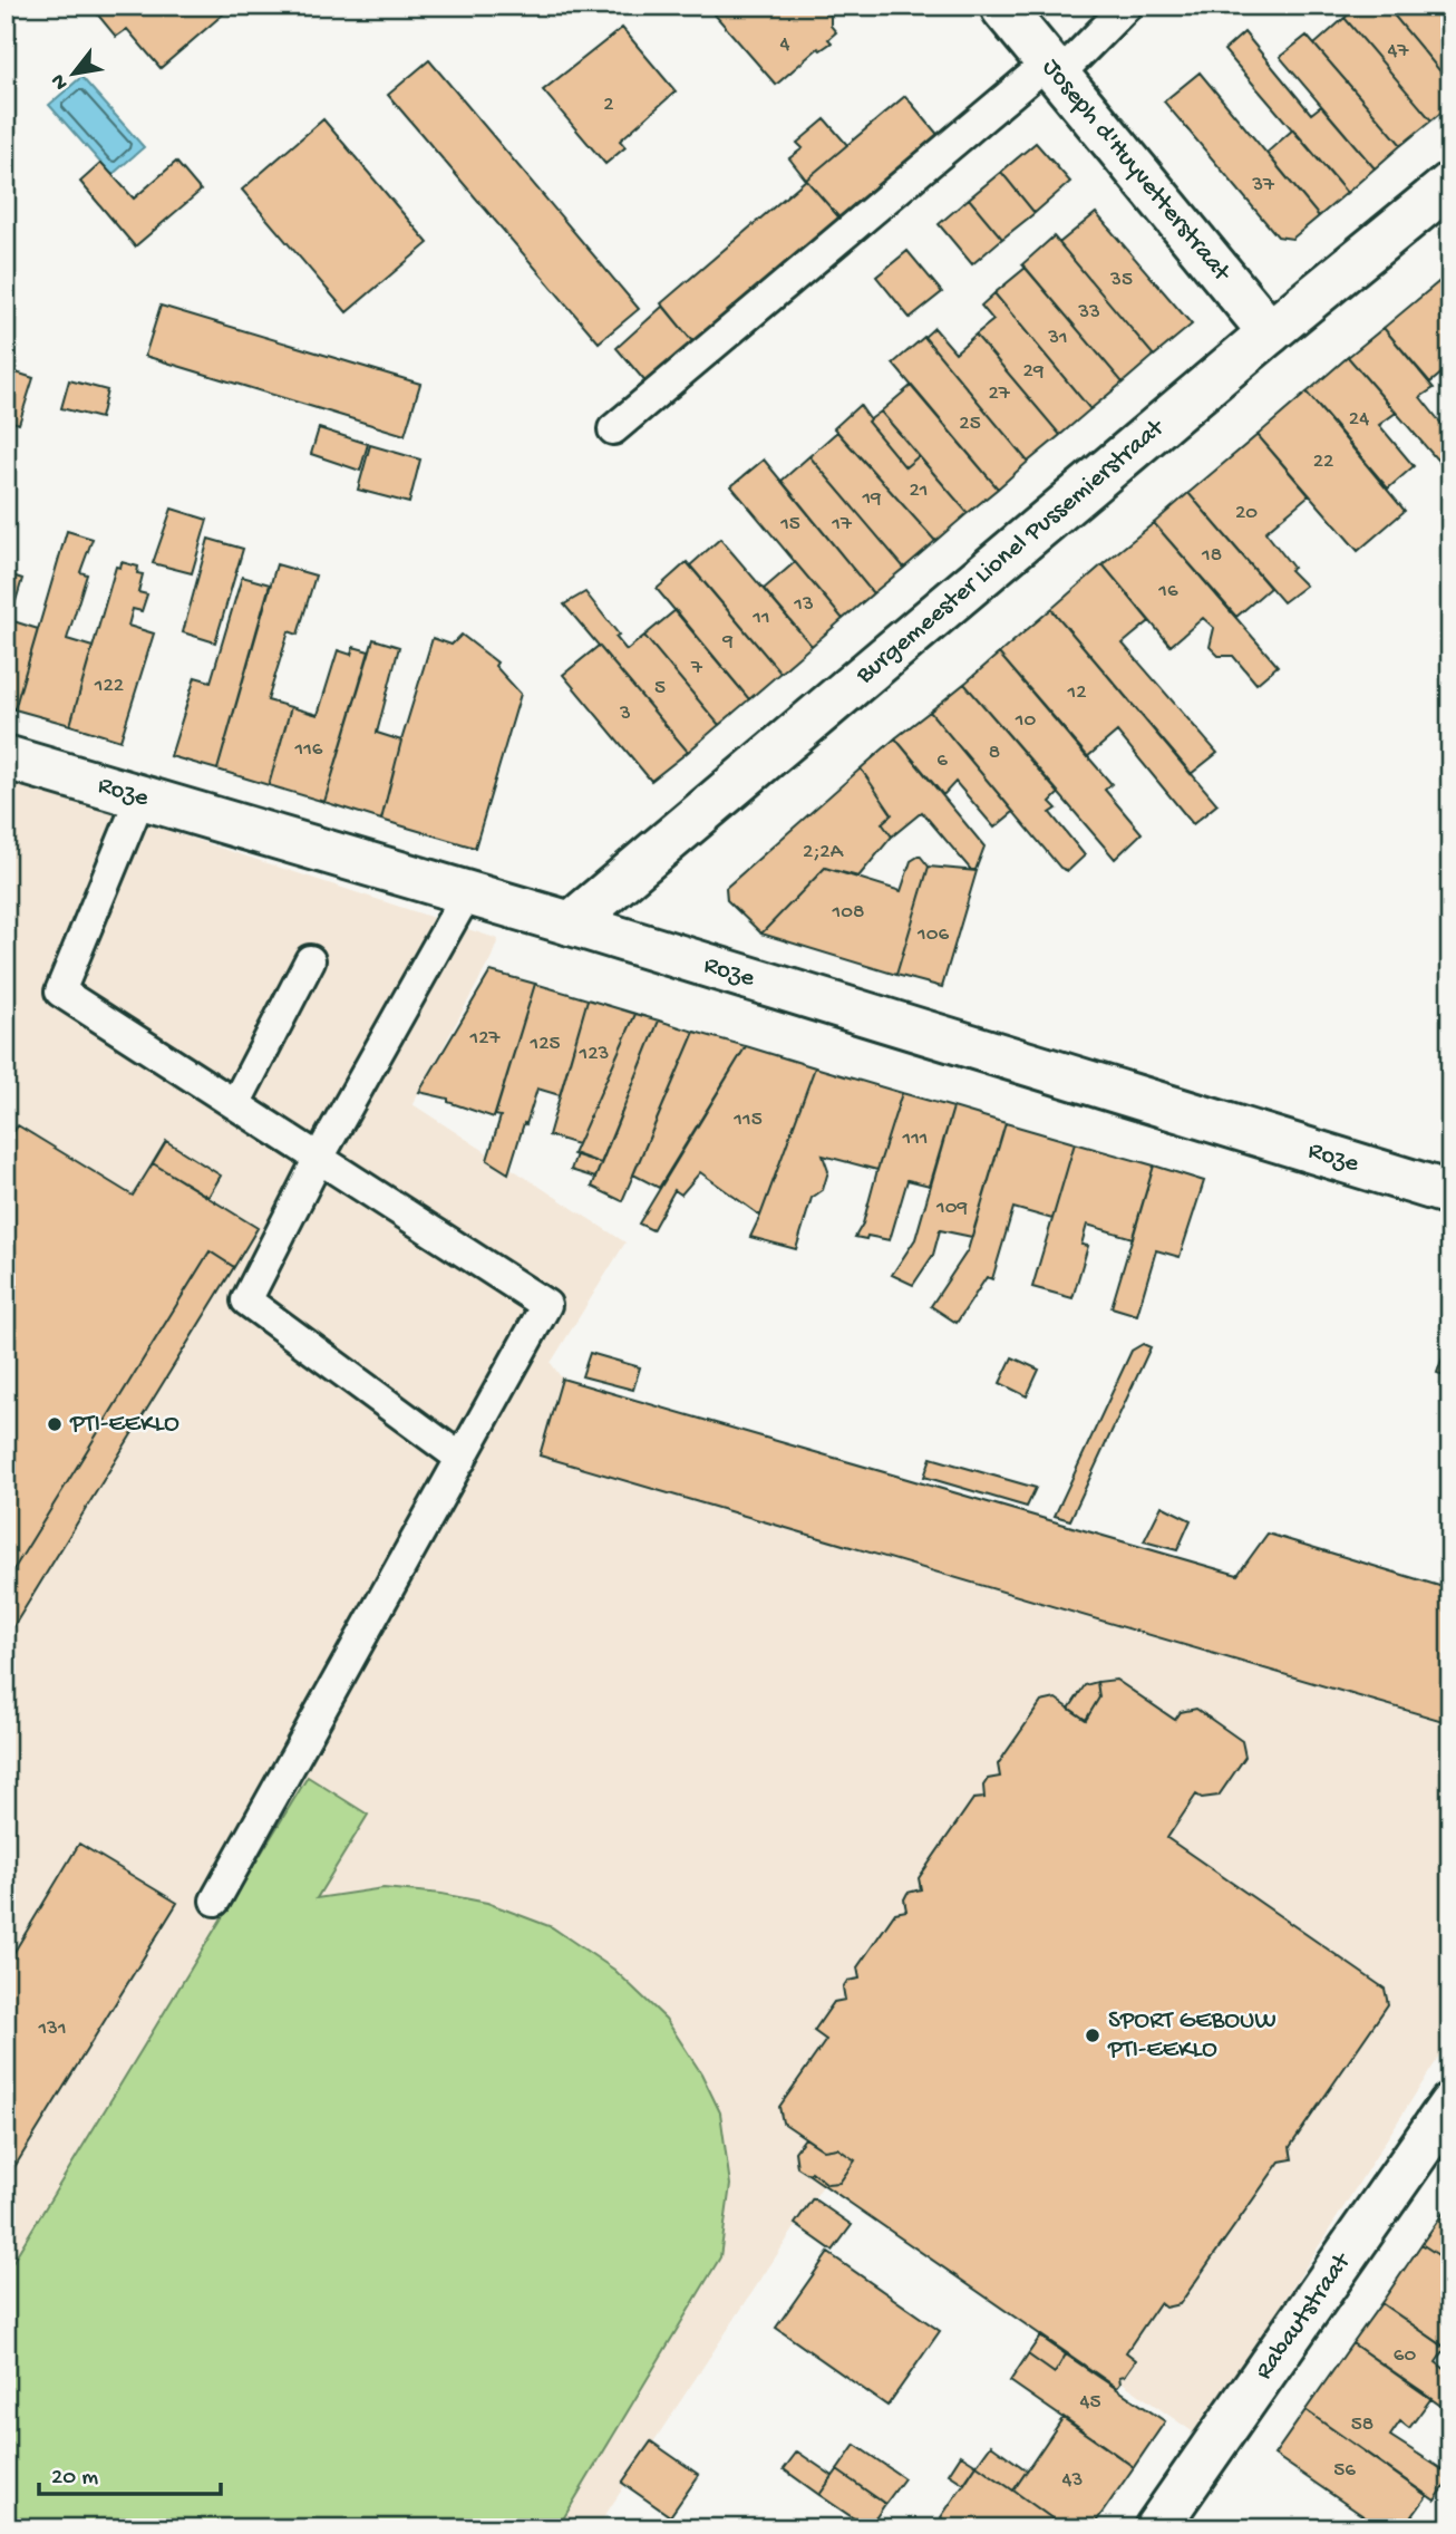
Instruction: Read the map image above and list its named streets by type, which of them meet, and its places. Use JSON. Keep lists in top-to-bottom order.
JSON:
{
  "streets": {
    "street": [
      "Joseph d'Huyvetterstraat",
      "Burgemeester Lionel Pussemierstraat",
      "Roze",
      "Rabautstraat"
    ]
  },
  "crossings": [
    ["Joseph d'Huyvetterstraat", "Burgemeester Lionel Pussemierstraat"],
    ["Burgemeester Lionel Pussemierstraat", "Roze"]
  ],
  "places": ["PTI-EEKLO", "SPORT GEBOUW PTI-EEKLO"],
  "house_numbers": [
    "4",
    "47",
    "2",
    "37",
    "35",
    "33",
    "31",
    "29",
    "27",
    "24",
    "25",
    "22",
    "21",
    "19",
    "20",
    "15",
    "17",
    "18",
    "16",
    "13",
    "11",
    "9",
    "7",
    "122",
    "5",
    "12",
    "3",
    "10",
    "116",
    "8",
    "6",
    "2;2A",
    "108",
    "106",
    "127",
    "125",
    "123",
    "115",
    "111",
    "109",
    "131",
    "60",
    "45",
    "58",
    "56",
    "43"
  ],
  "scale_bar": "20 m",
  "north": "bottom left"
}
